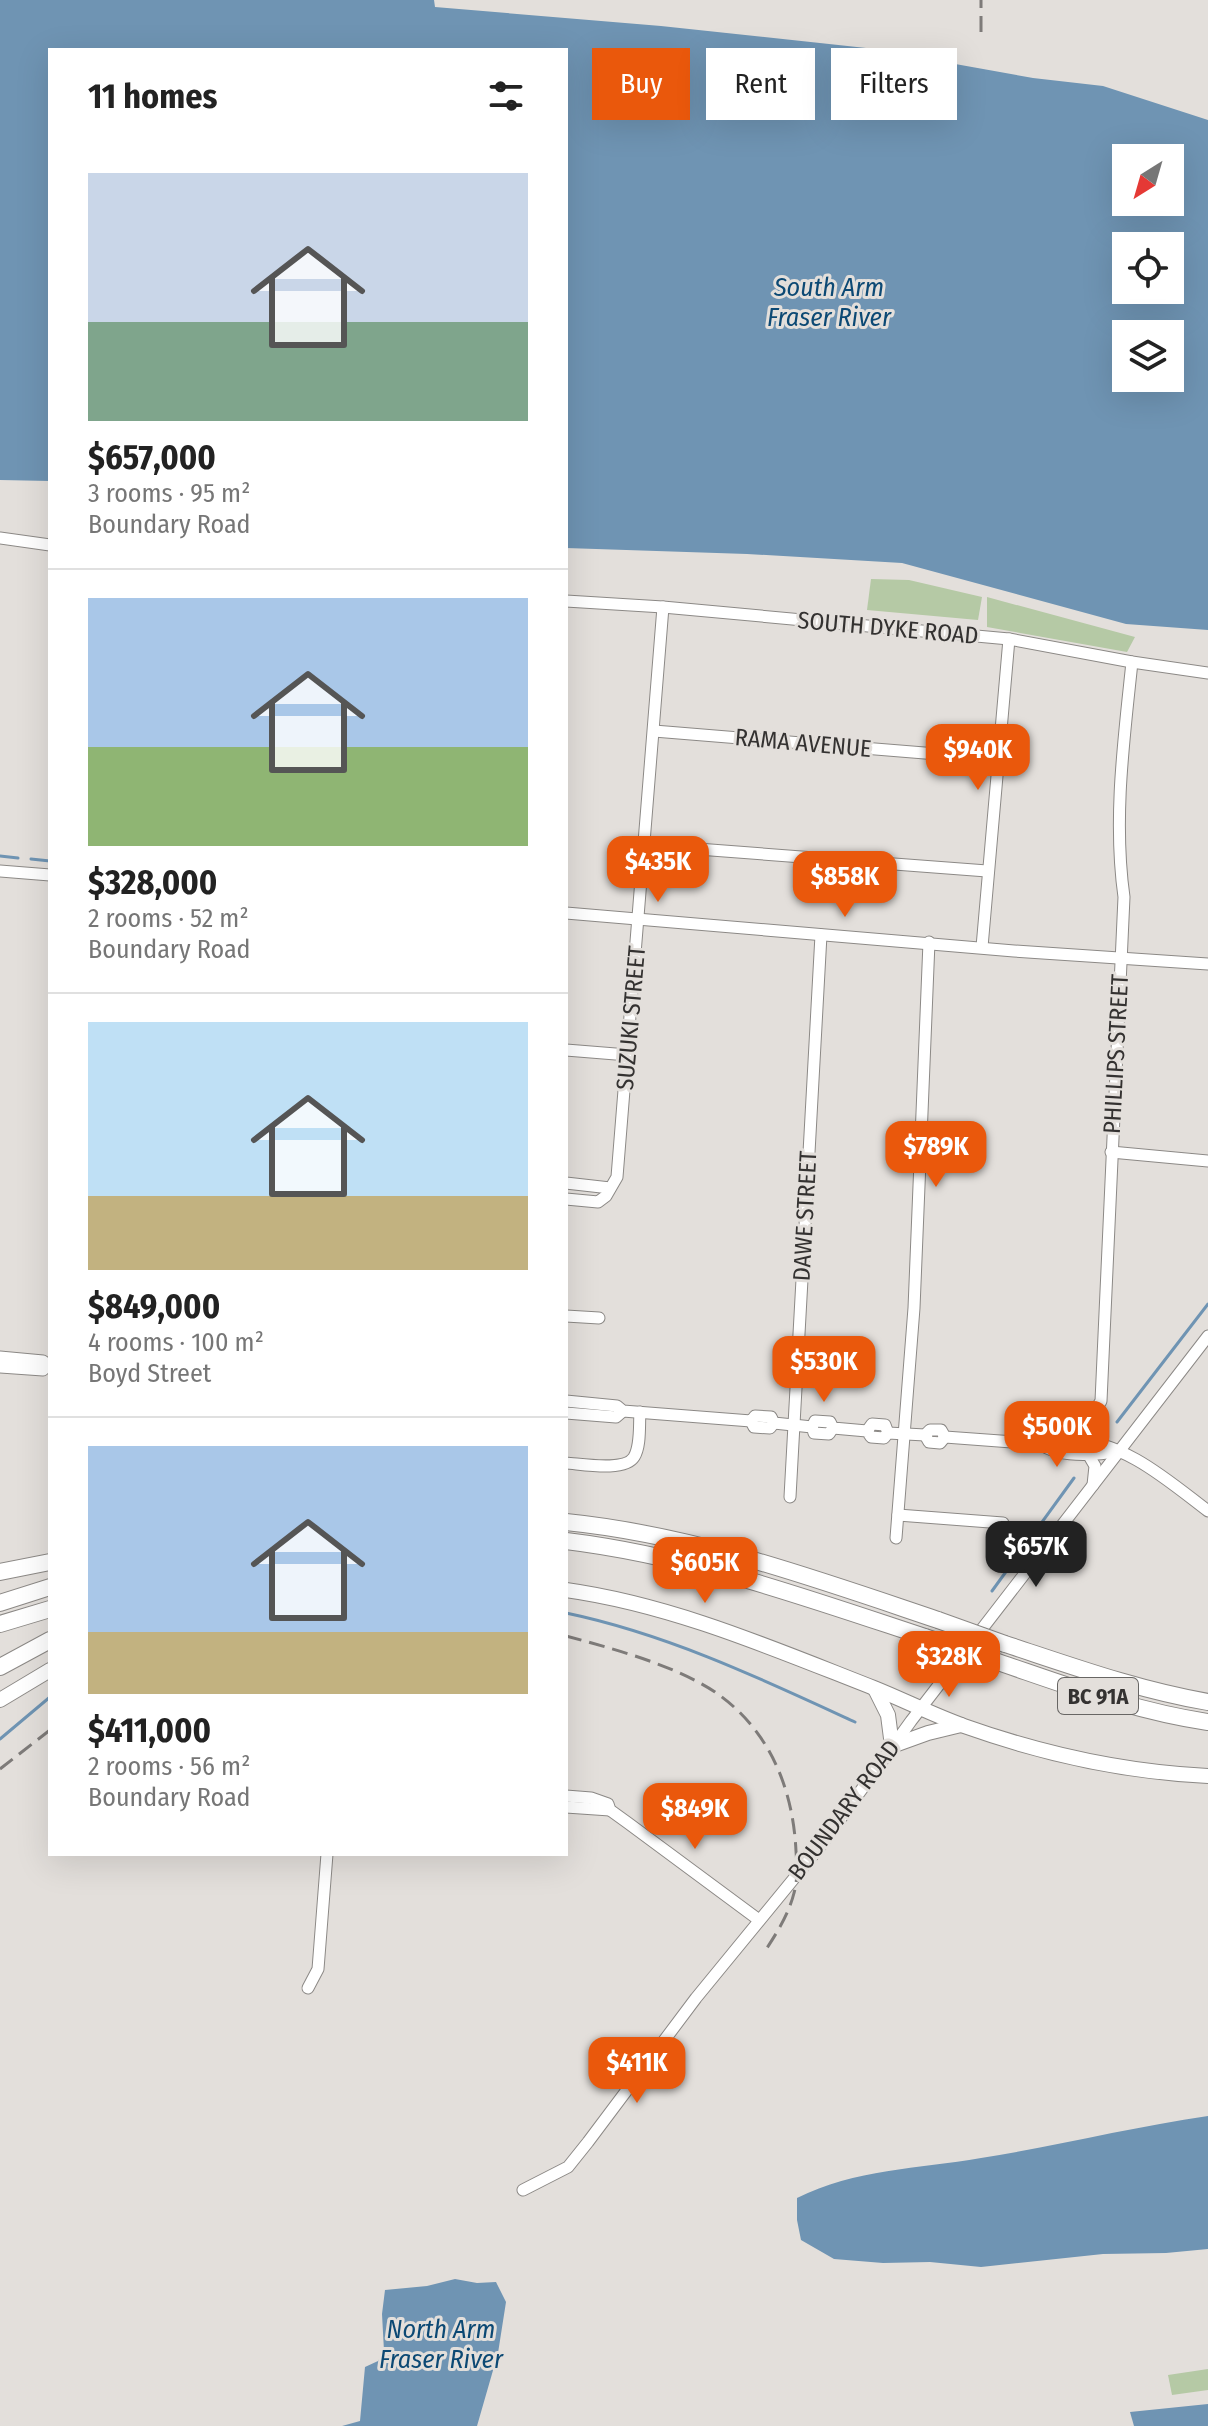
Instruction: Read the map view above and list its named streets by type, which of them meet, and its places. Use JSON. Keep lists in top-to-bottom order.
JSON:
{
  "streets": {
    "highway": ["BC 91A"],
    "street": [
      "SOUTH DYKE ROAD",
      "RAMA AVENUE",
      "SUZUKI STREET",
      "PHILLIPS STREET",
      "DAWE STREET",
      "BOUNDARY ROAD"
    ]
  },
  "crossings": [
    ["SOUTH DYKE ROAD", "SUZUKI STREET"],
    ["SOUTH DYKE ROAD", "PHILLIPS STREET"],
    ["RAMA AVENUE", "SUZUKI STREET"]
  ],
  "water": ["South Arm Fraser River", "North Arm Fraser River"],
  "north": "bottom left",
  "page": {
    "chip": ["Buy", "Rent", "Filters"],
    "heading": "11 homes",
    "list": [
      {
        "name": "$657,000",
        "note": "3 rooms · 95 m² · Boundary Road"
      },
      {
        "name": "$328,000",
        "note": "2 rooms · 52 m² · Boundary Road"
      },
      {
        "name": "$849,000",
        "note": "4 rooms · 100 m² · Boyd Street"
      },
      {
        "name": "$411,000",
        "note": "2 rooms · 56 m² · Boundary Road"
      }
    ],
    "price": [
      "$940K",
      "$435K",
      "$858K",
      "$789K",
      "$530K",
      "$500K",
      "$657K",
      "$605K",
      "$328K",
      "$849K",
      "$411K"
    ]
  }
}
